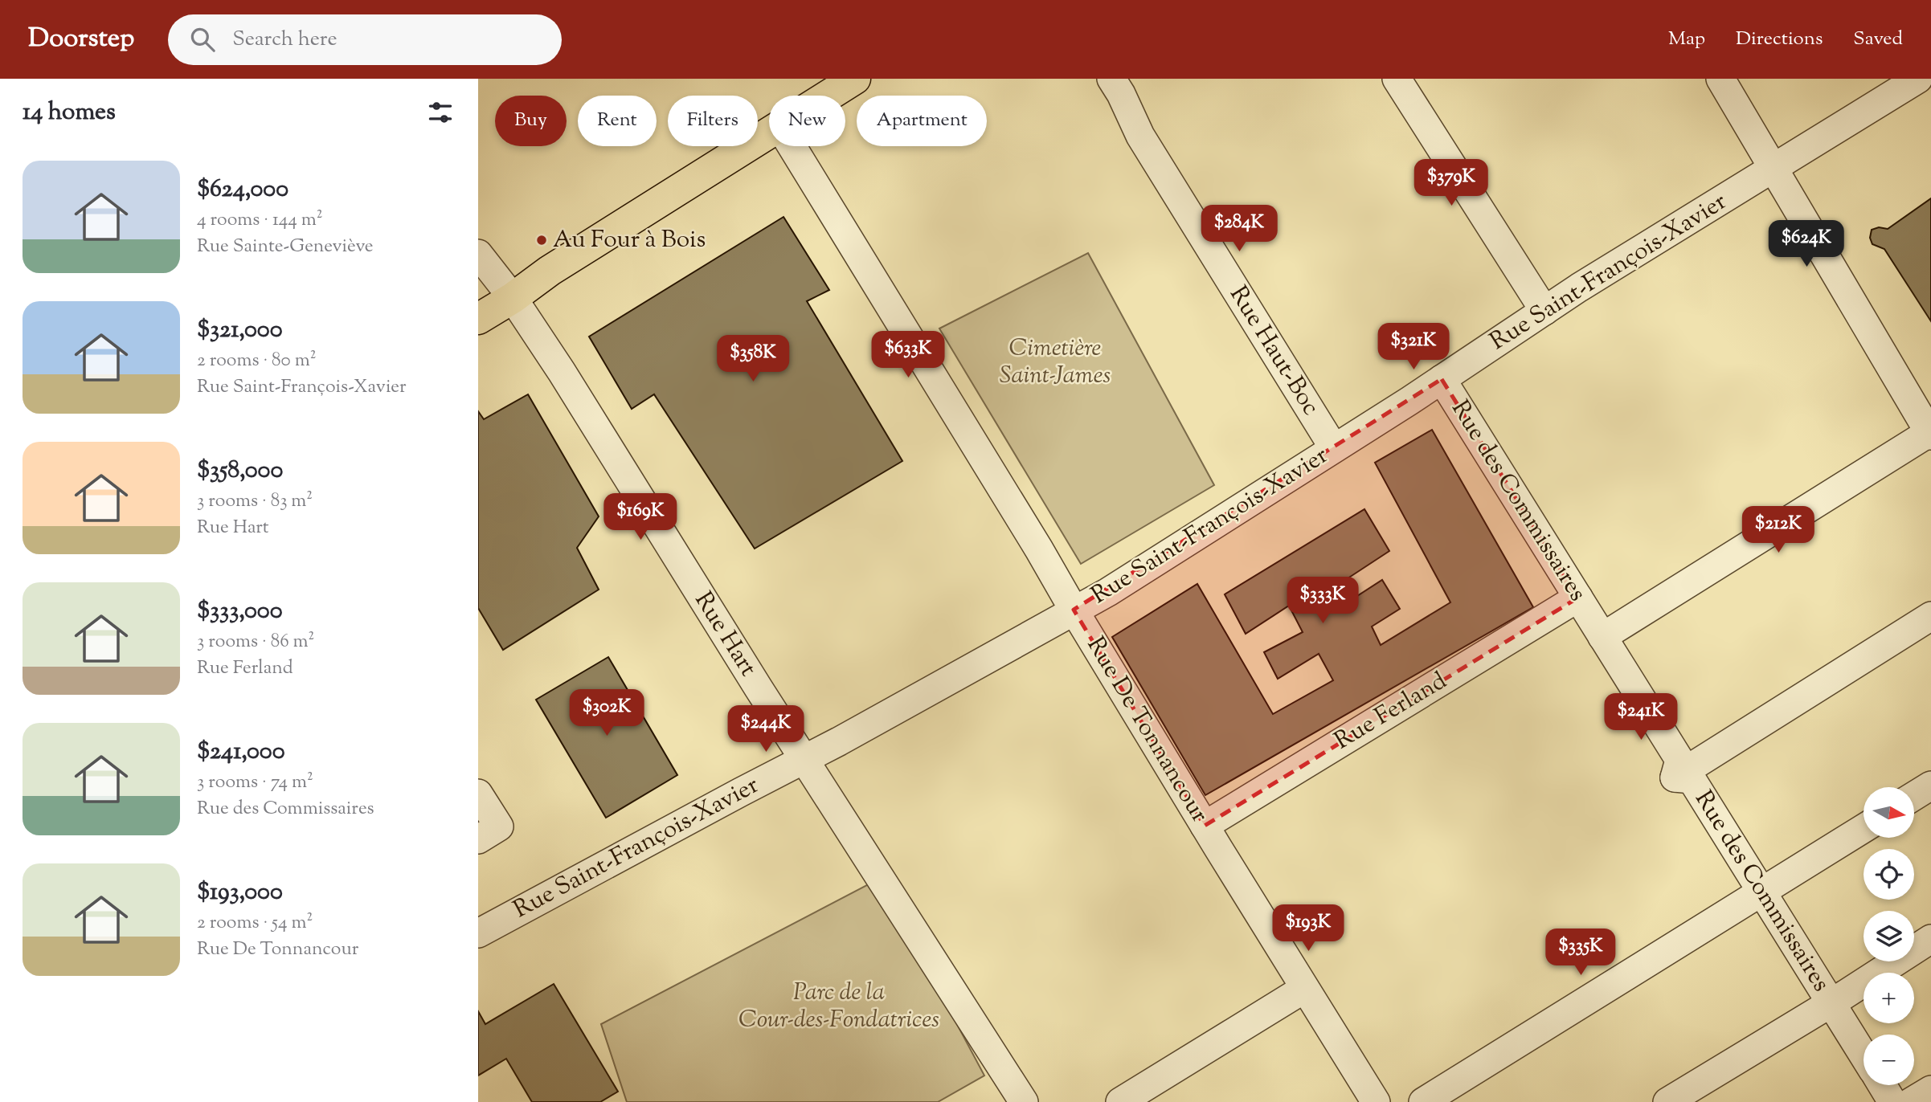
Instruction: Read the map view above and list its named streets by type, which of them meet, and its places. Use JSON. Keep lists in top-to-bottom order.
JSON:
{
  "streets": {
    "street": [
      "Rue Saint-François-Xavier",
      "Rue Haut-Boc",
      "Rue des Commissaires",
      "Rue Hart",
      "Rue Ferland",
      "Rue De Tonnancour"
    ]
  },
  "crossings": [
    ["Rue Saint-François-Xavier", "Rue Haut-Boc"],
    ["Rue Saint-François-Xavier", "Rue des Commissaires"],
    ["Rue Saint-François-Xavier", "Rue Hart"],
    ["Rue Saint-François-Xavier", "Rue De Tonnancour"],
    ["Rue des Commissaires", "Rue Ferland"],
    ["Rue Ferland", "Rue De Tonnancour"]
  ],
  "parks": ["Cimetière Saint-James", "Parc de la Cour-des-Fondatrices"],
  "places": ["Au Four à Bois"],
  "north": "right",
  "page": {
    "header": "Doorstep",
    "search": "Search here",
    "nav": ["Map", "Directions", "Saved"],
    "heading": "14 homes",
    "chip": [
      "Buy",
      "Rent",
      "Filters",
      "New",
      "Apartment"
    ],
    "list": [
      {
        "name": "$624,000",
        "note": "4 rooms · 144 m² · Rue Sainte-Geneviève"
      },
      {
        "name": "$321,000",
        "note": "2 rooms · 80 m² · Rue Saint-François-Xavier"
      },
      {
        "name": "$358,000",
        "note": "3 rooms · 83 m² · Rue Hart"
      },
      {
        "name": "$333,000",
        "note": "3 rooms · 86 m² · Rue Ferland"
      },
      {
        "name": "$241,000",
        "note": "3 rooms · 74 m² · Rue des Commissaires"
      },
      {
        "name": "$193,000",
        "note": "2 rooms · 54 m² · Rue De Tonnancour"
      }
    ],
    "price": [
      "$379K",
      "$284K",
      "$624K",
      "$321K",
      "$633K",
      "$358K",
      "$169K",
      "$212K",
      "$333K",
      "$302K",
      "$241K",
      "$244K",
      "$193K",
      "$335K"
    ],
    "map_buttons": ["+", "−"]
  }
}
